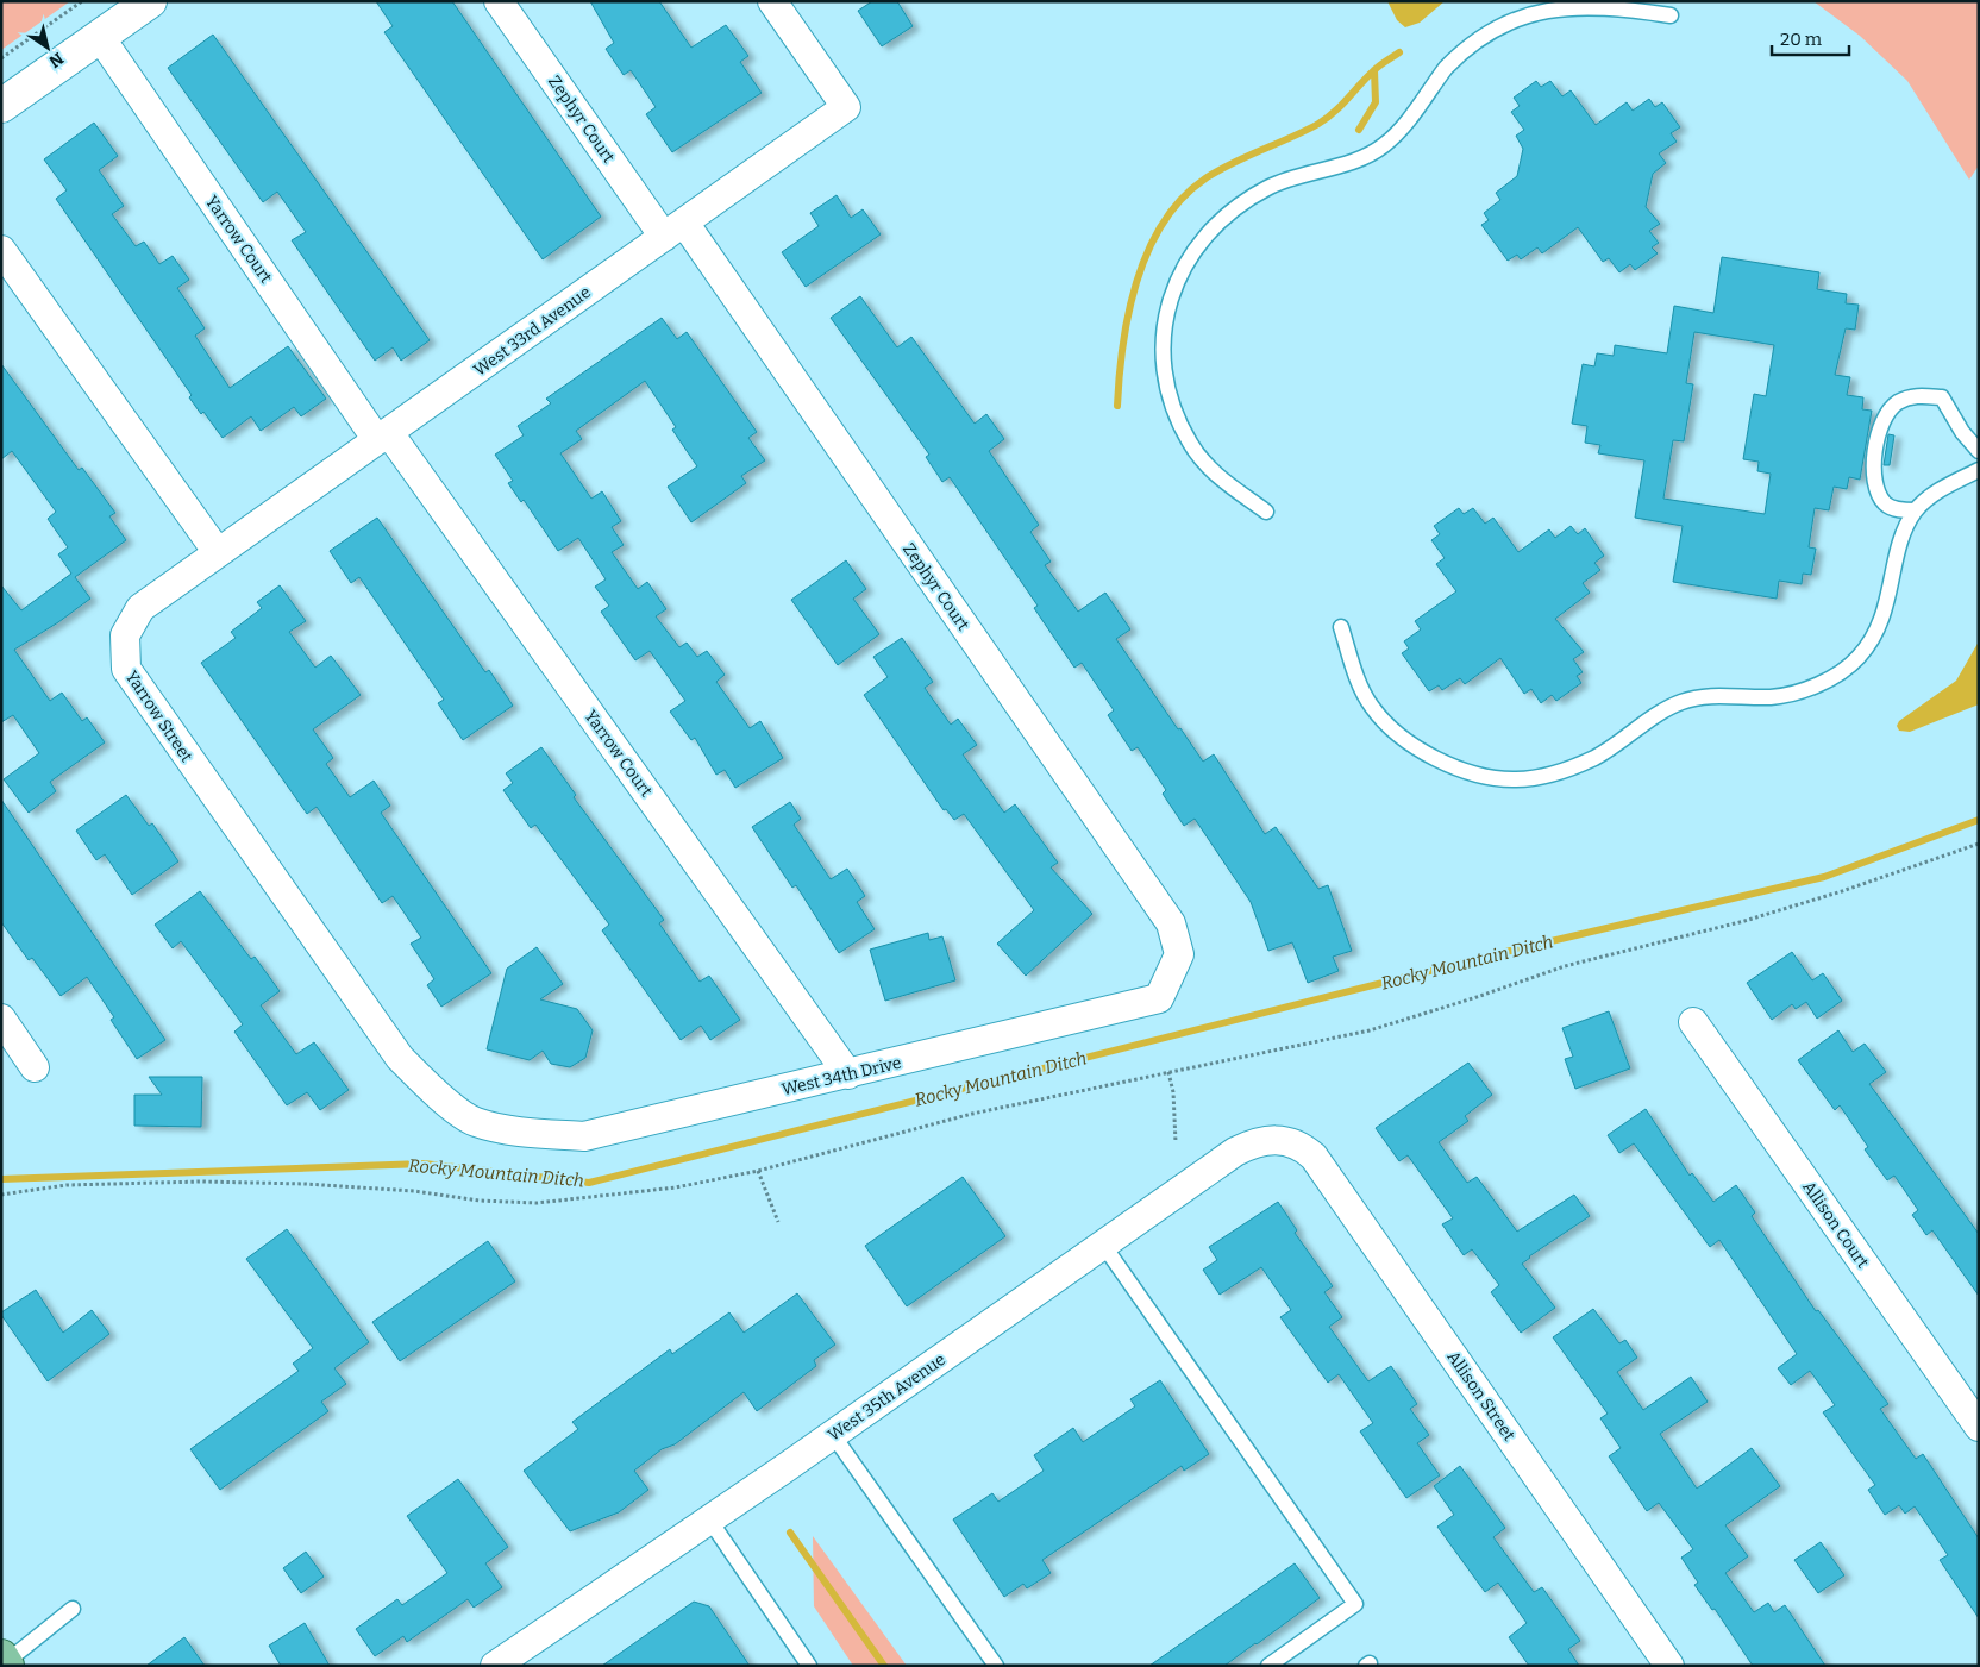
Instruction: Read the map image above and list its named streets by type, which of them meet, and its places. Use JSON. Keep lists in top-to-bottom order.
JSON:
{
  "streets": {
    "street": [
      "Zephyr Court",
      "Yarrow Court",
      "West 33rd Avenue",
      "Yarrow Street",
      "West 34th Drive",
      "Allison Court",
      "Allison Street",
      "West 35th Avenue"
    ]
  },
  "crossings": [
    ["Zephyr Court", "West 33rd Avenue"],
    ["Zephyr Court", "West 34th Drive"],
    ["Yarrow Court", "West 33rd Avenue"],
    ["Yarrow Court", "West 34th Drive"],
    ["West 33rd Avenue", "Yarrow Street"],
    ["Yarrow Street", "West 34th Drive"],
    ["Allison Street", "West 35th Avenue"]
  ],
  "water": ["Rocky Mountain Ditch"],
  "scale_bar": "20 m",
  "north": "bottom right"
}
